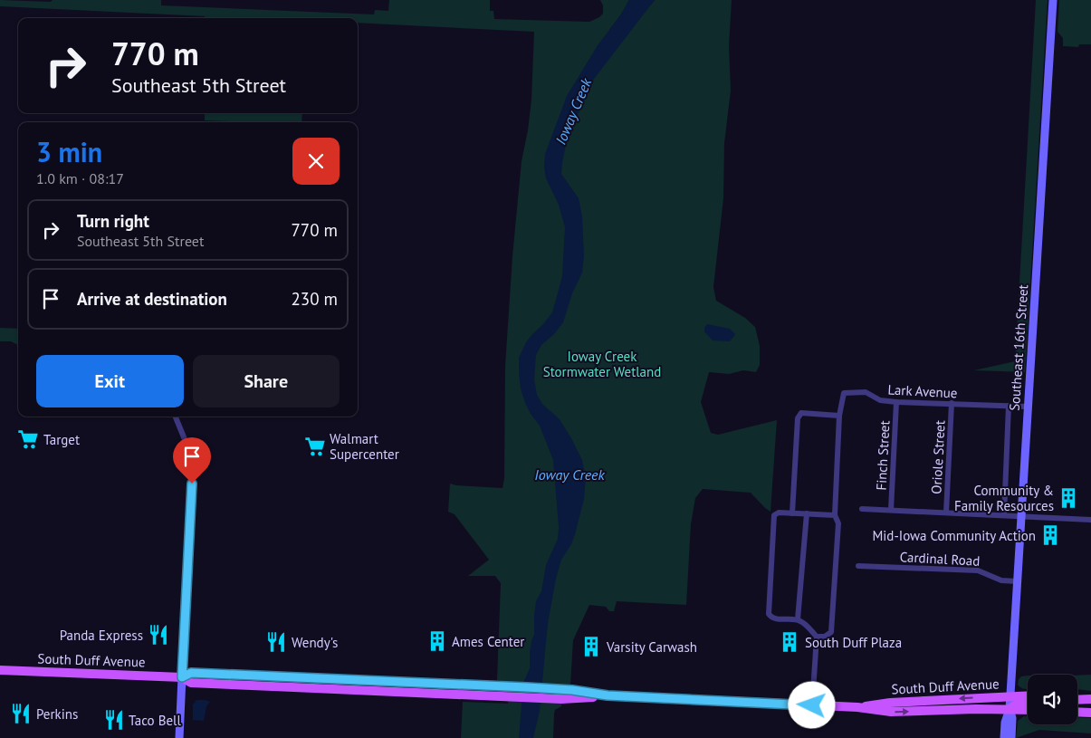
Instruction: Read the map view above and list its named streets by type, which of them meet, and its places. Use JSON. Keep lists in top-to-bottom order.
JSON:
{
  "streets": {
    "main road": ["Southeast 16th Street", "South Duff Avenue"],
    "street": [
      "Lark Avenue",
      "Finch Street",
      "Oriole Street",
      "Cardinal Road"
    ]
  },
  "crossings": [
    ["Southeast 16th Street", "Lark Avenue"],
    ["Southeast 16th Street", "Cardinal Road"],
    ["Southeast 16th Street", "South Duff Avenue"],
    ["Lark Avenue", "Finch Street"],
    ["Lark Avenue", "Oriole Street"]
  ],
  "water": ["Ioway Creek"],
  "parks": ["Ioway Creek Stormwater Wetland"],
  "places": {
    "supermarket": ["Target", "Walmart Supercenter"],
    "building": [
      "Community & Family Resources",
      "Mid-Iowa Community Action",
      "Ames Center",
      "South Duff Plaza",
      "Varsity Carwash"
    ],
    "restaurant": [
      "Panda Express",
      "Wendy's",
      "Perkins",
      "Taco Bell"
    ]
  },
  "page": {
    "turn": ["770 m", "Southeast 5th Street"],
    "heading": ["3 min", "1.0 km · 08:17"],
    "list": [
      {
        "name": "Turn right",
        "note": "Southeast 5th Street",
        "value": "770 m"
      },
      {
        "name": "Arrive at destination",
        "value": "230 m"
      }
    ],
    "buttons": ["Exit", "Share"]
  }
}
